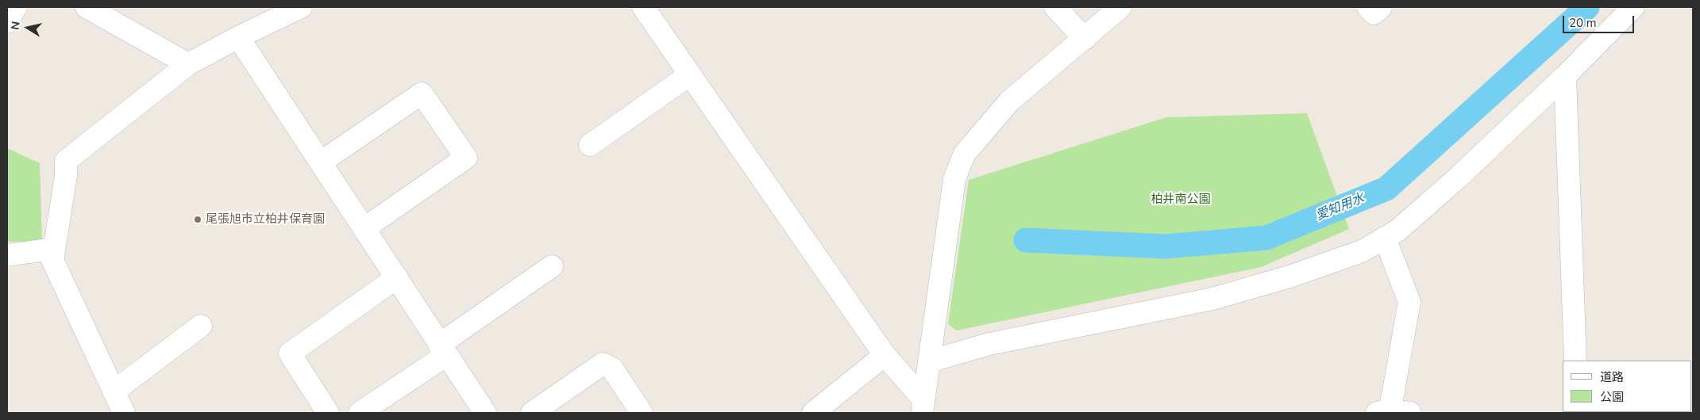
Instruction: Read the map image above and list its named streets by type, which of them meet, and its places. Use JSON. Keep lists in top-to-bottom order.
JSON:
{
  "water": ["愛知用水"],
  "parks": ["柏井南公園"],
  "places": ["尾張旭市立柏井保育園"],
  "legend": ["道路", "公園"],
  "scale_bar": "20 m",
  "north": "left"
}
